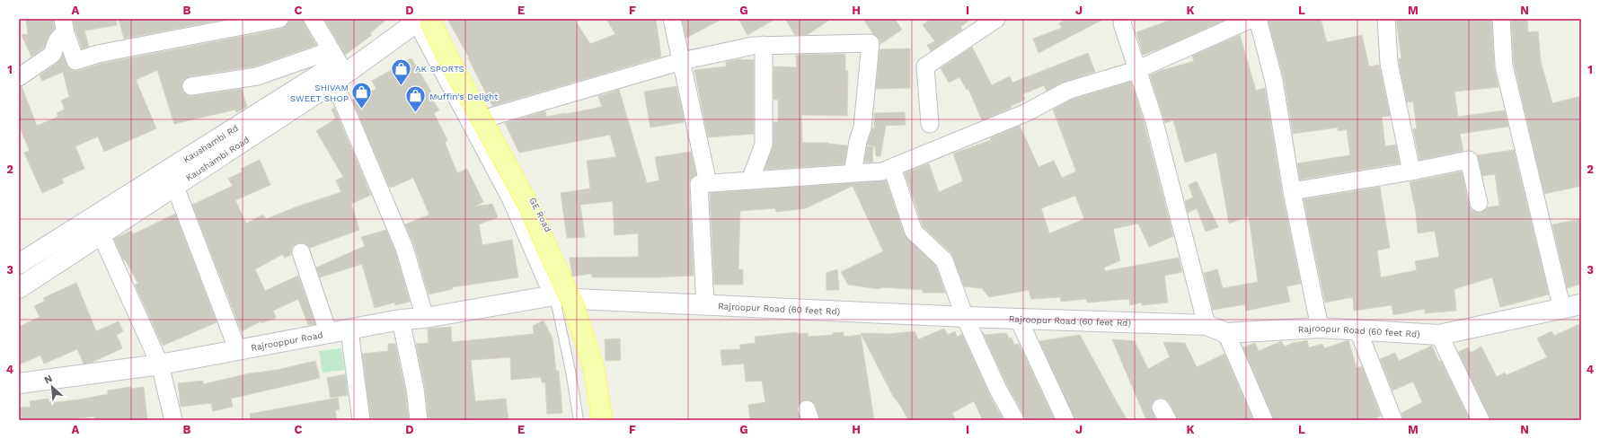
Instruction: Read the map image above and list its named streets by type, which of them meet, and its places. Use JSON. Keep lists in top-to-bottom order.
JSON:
{
  "streets": {
    "main road": [
      "Kaushambi Rd",
      "Kaushambi Road",
      "GE Road",
      "Rajroopur Road (60 feet Rd)",
      "Rajrooppur Road"
    ]
  },
  "crossings": [
    ["Kaushambi Rd", "Kaushambi Road"],
    ["Kaushambi Road", "GE Road"],
    ["GE Road", "Rajroopur Road (60 feet Rd)"],
    ["GE Road", "Rajrooppur Road"],
    ["Rajroopur Road (60 feet Rd)", "Rajrooppur Road"]
  ],
  "places": {
    "shop": ["AK SPORTS", "SHIVAM SWEET SHOP", "Muffin's Delight"]
  },
  "north": "top left",
  "grid": {
    "columns": [
      "A",
      "B",
      "C",
      "D",
      "E",
      "F",
      "G",
      "H",
      "I",
      "J",
      "K",
      "L",
      "M",
      "N"
    ],
    "rows": [
      "1",
      "2",
      "3",
      "4"
    ]
  }
}
